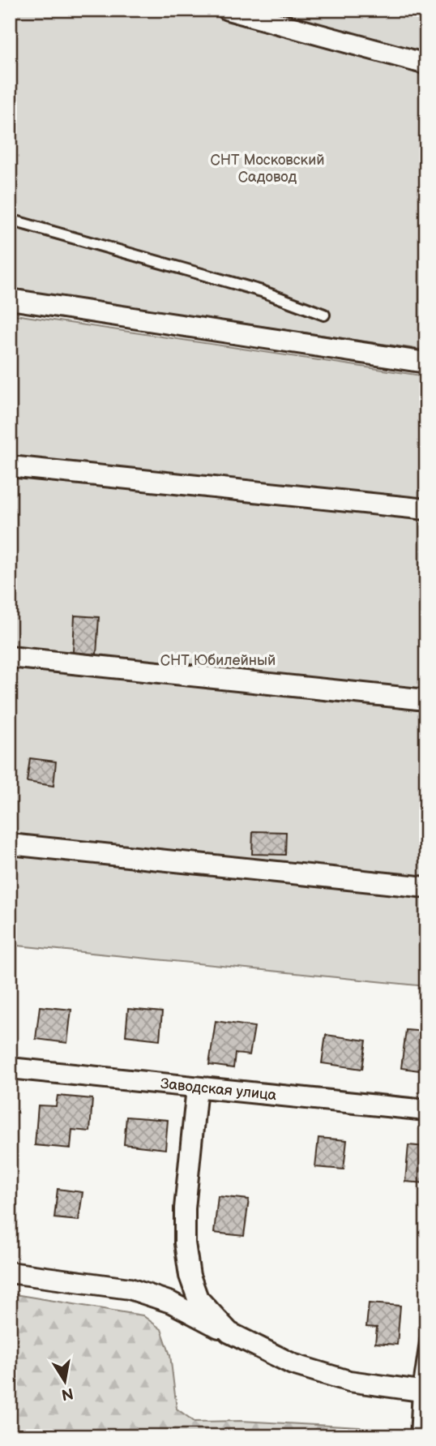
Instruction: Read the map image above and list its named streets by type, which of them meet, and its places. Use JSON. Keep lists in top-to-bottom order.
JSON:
{
  "streets": {
    "street": ["Заводская улица"]
  },
  "parks": ["СНТ Московский Садовод", "СНТ Юбилейный"],
  "north": "bottom"
}
